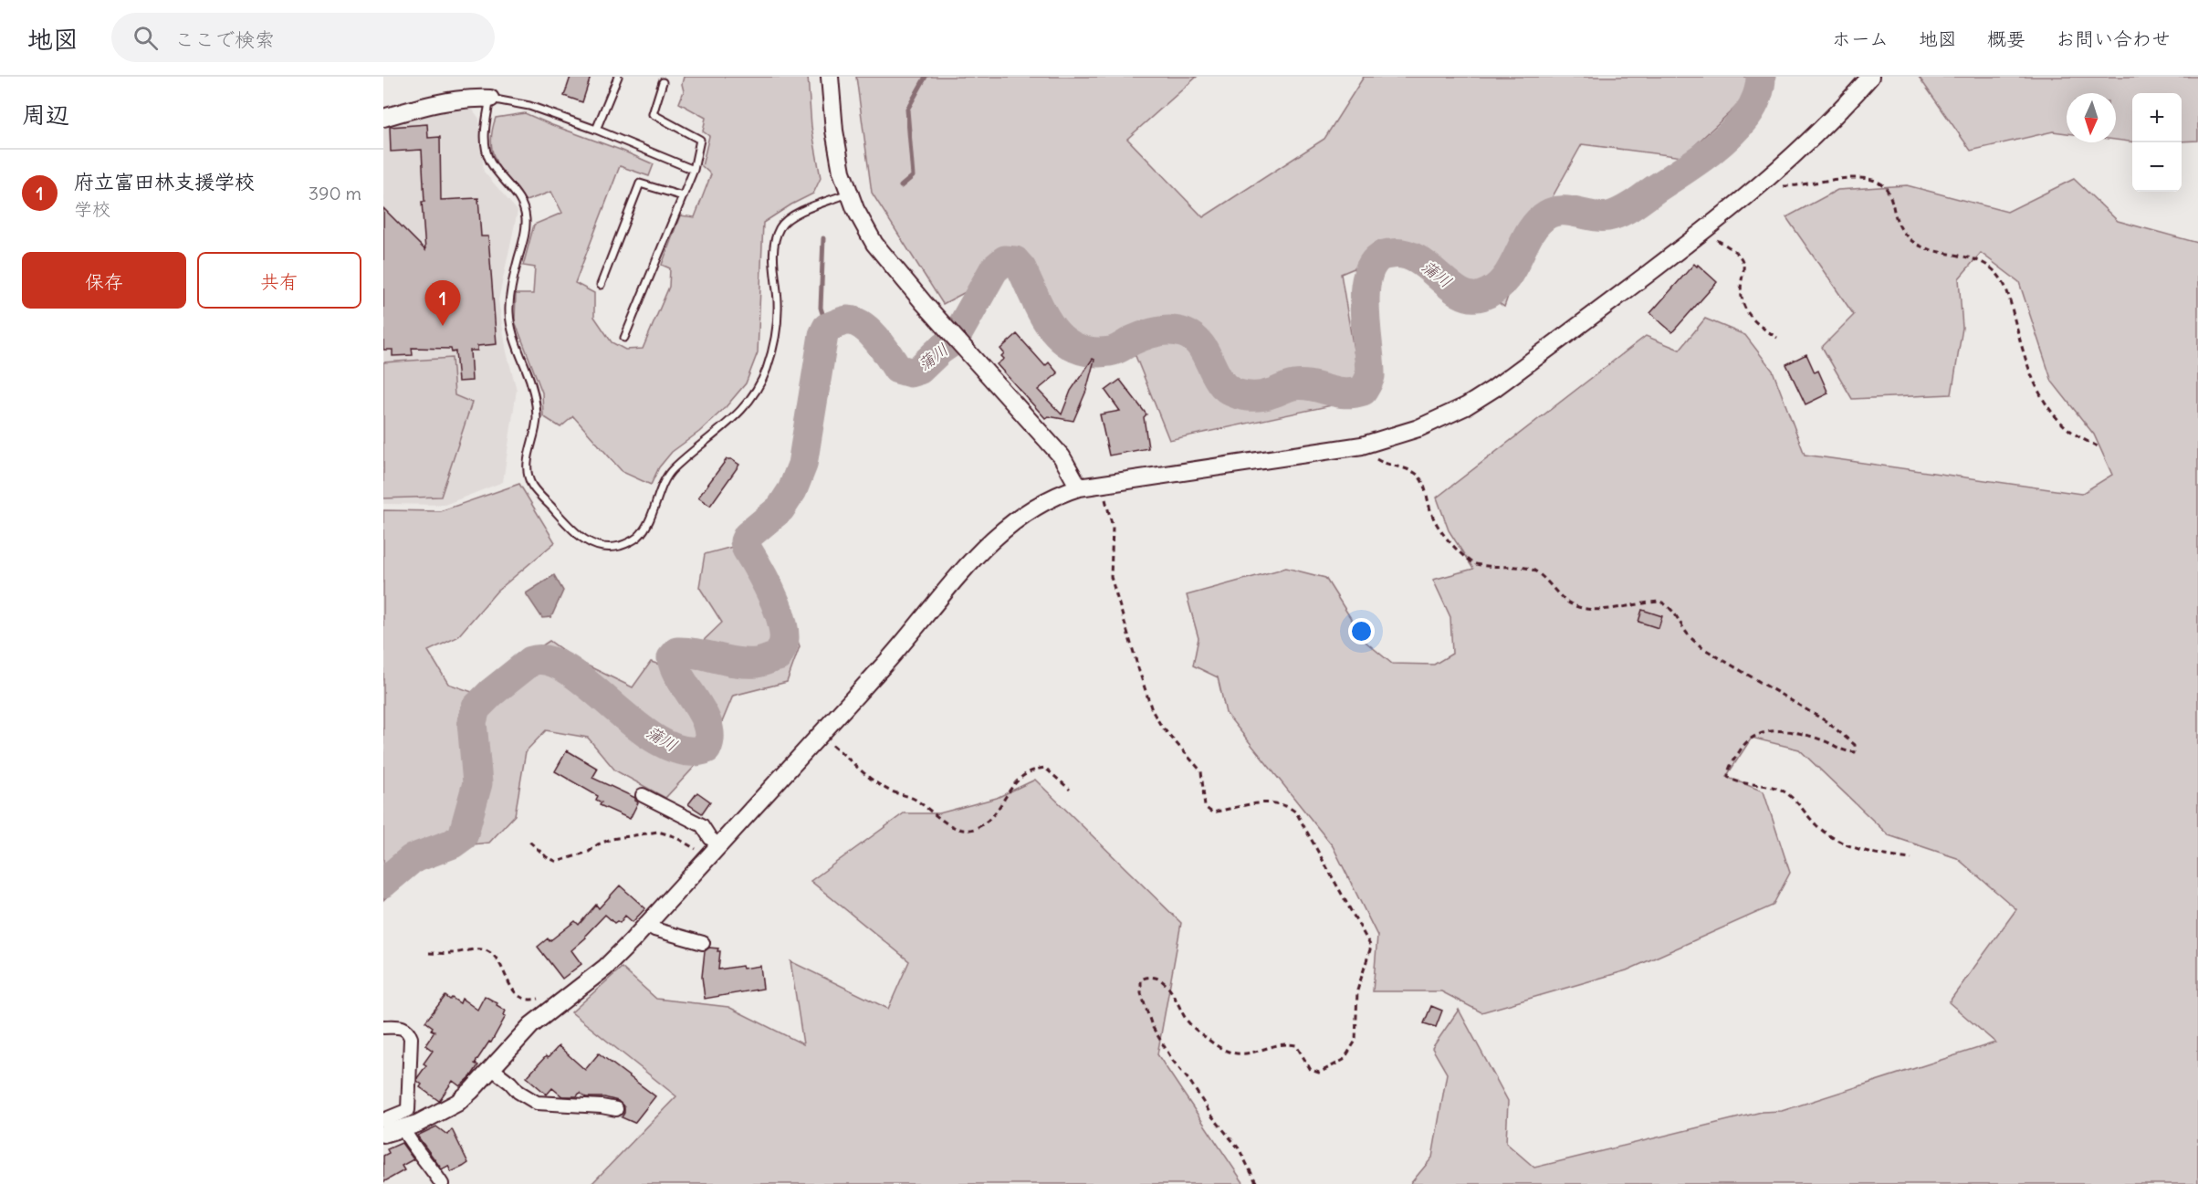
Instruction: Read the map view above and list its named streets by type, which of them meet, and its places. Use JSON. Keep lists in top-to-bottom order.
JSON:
{
  "water": ["蒲川"],
  "north": "bottom",
  "page": {
    "header": "地図",
    "search": "ここで検索",
    "nav": [
      "ホーム",
      "地図",
      "概要",
      "お問い合わせ"
    ],
    "heading": "周辺",
    "map_buttons": ["+", "−"],
    "list": [
      {
        "mark": "1",
        "name": "府立富田林支援学校",
        "note": "学校",
        "value": "390 m"
      }
    ],
    "buttons": ["保存", "共有"],
    "pins": "1"
  }
}
